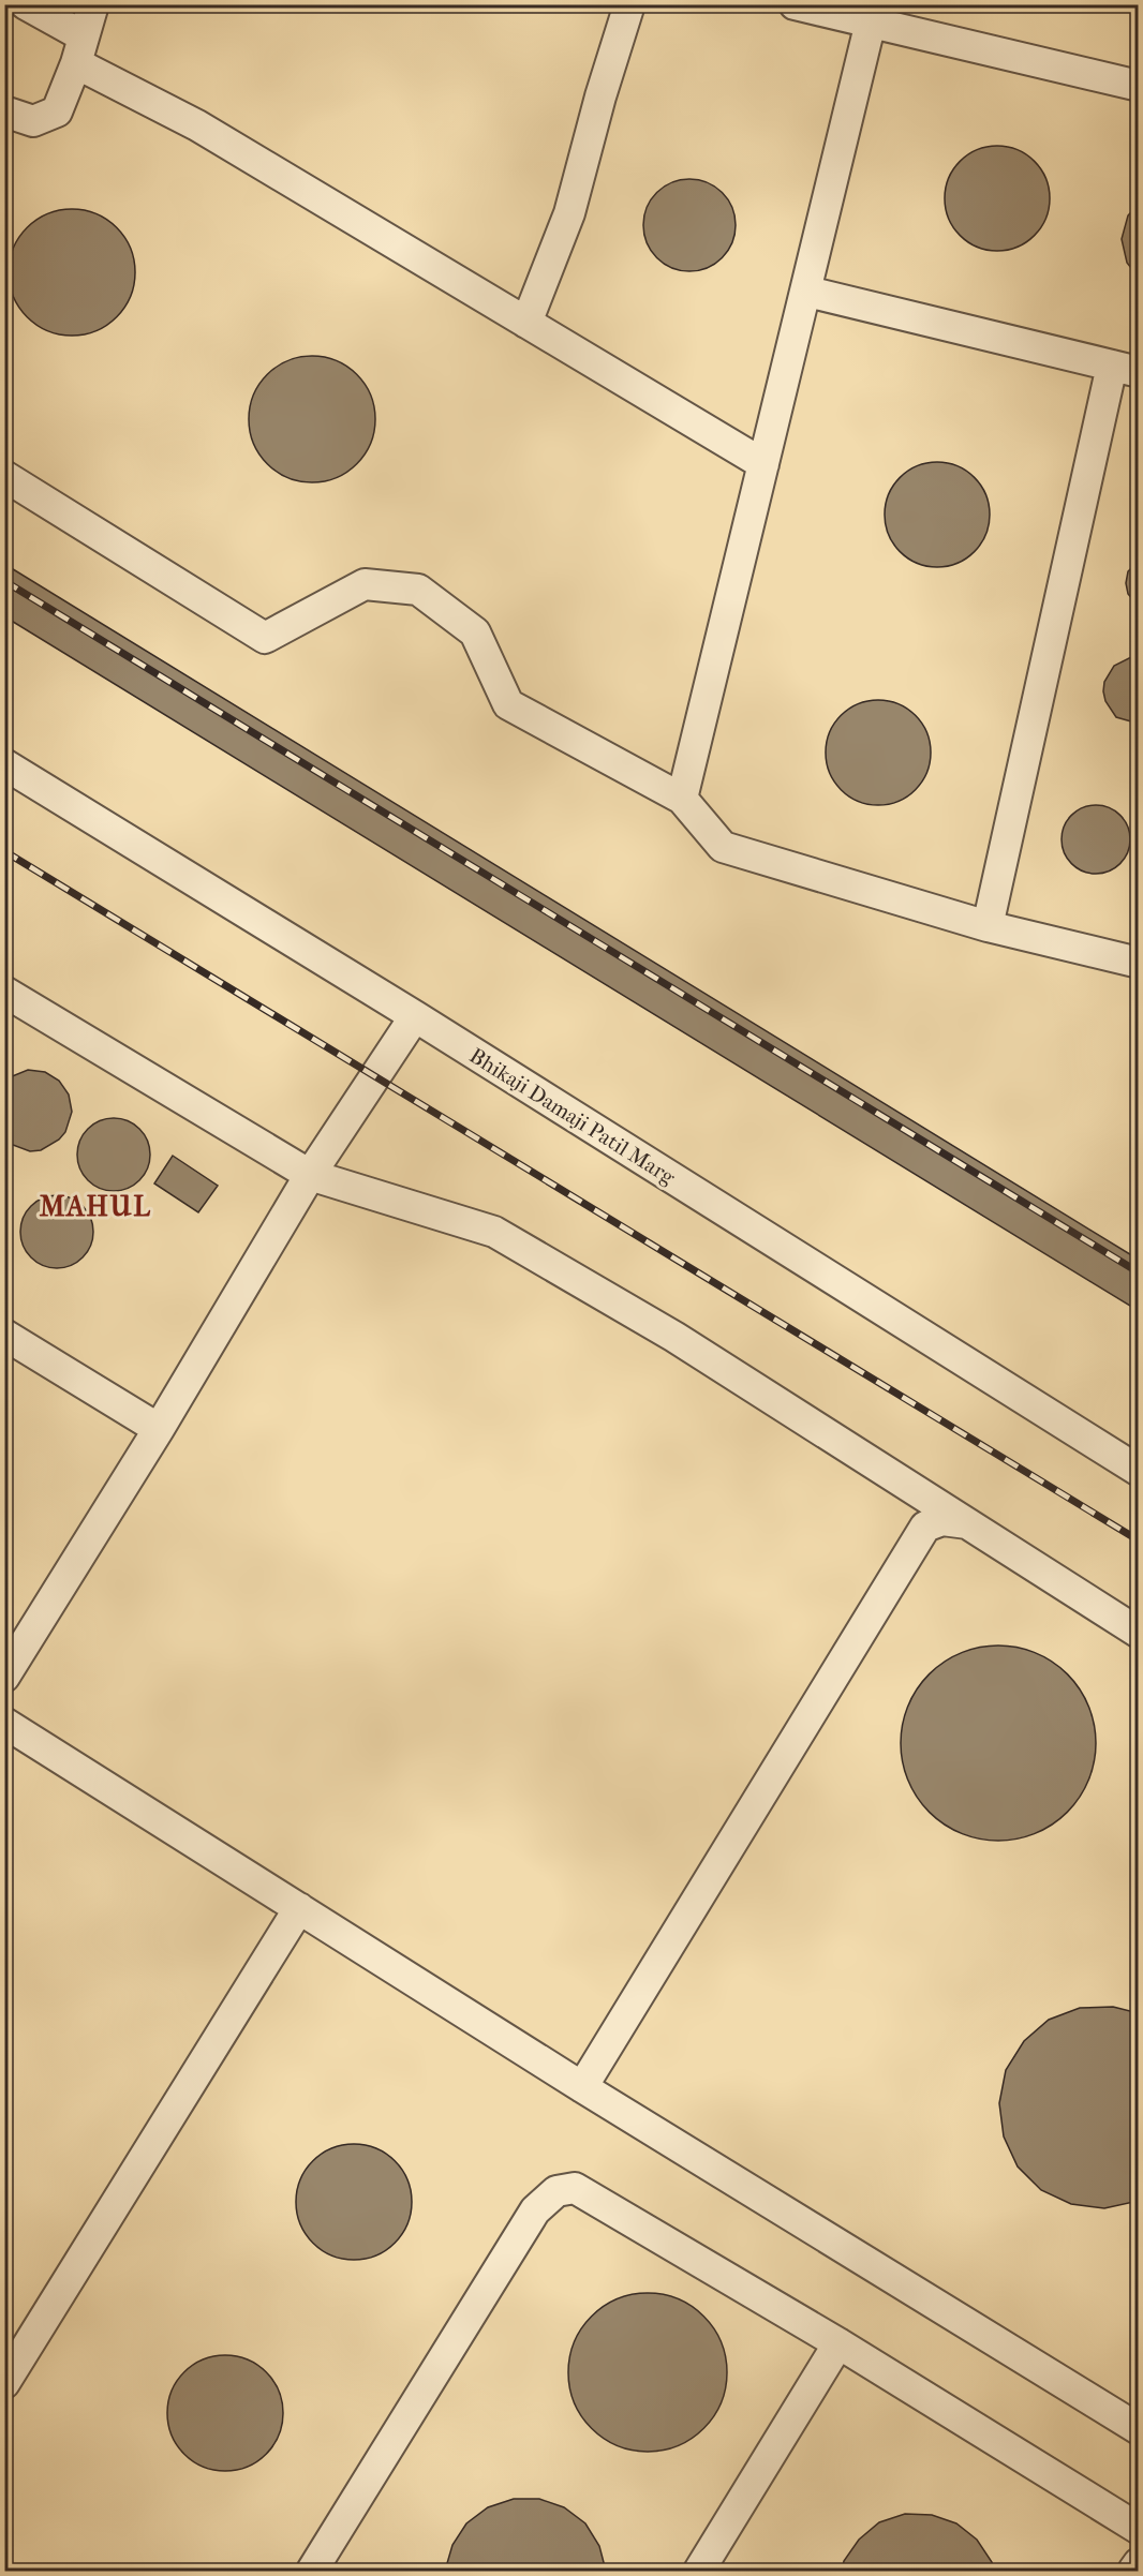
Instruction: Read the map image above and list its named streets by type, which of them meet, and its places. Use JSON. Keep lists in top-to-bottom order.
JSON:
{
  "streets": {
    "street": ["Bhikaji Damaji Patil Marg"]
  },
  "districts": ["MAHUL"]
}
